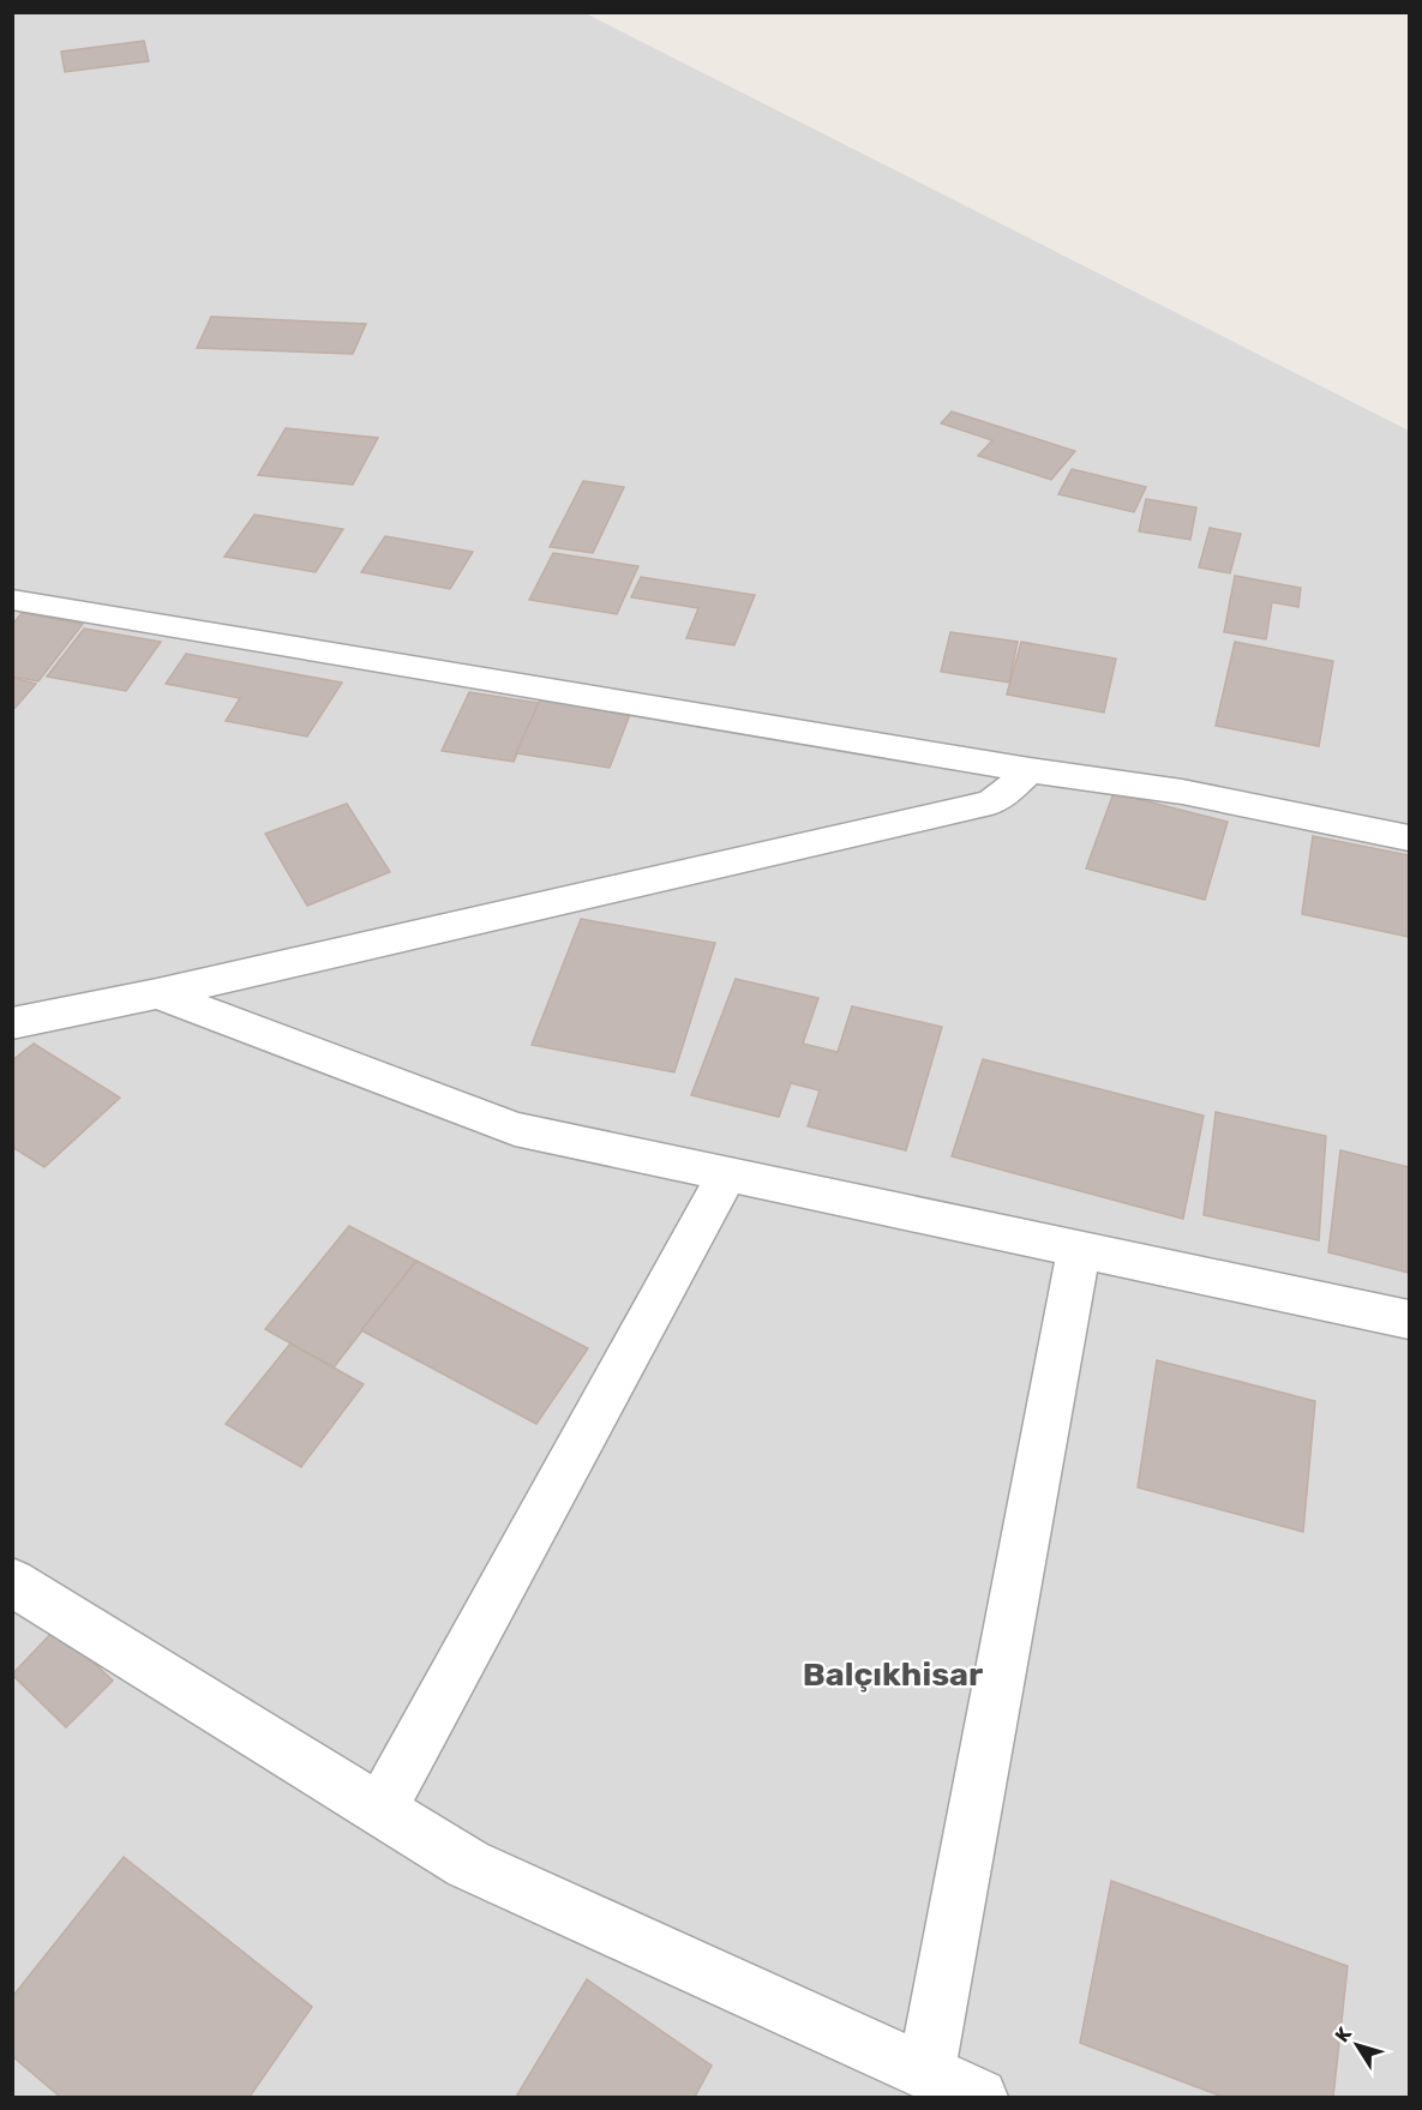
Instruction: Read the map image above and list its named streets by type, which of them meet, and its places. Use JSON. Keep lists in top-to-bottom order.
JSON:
{
  "districts": ["Balçıkhisar"],
  "north": "top left"
}
